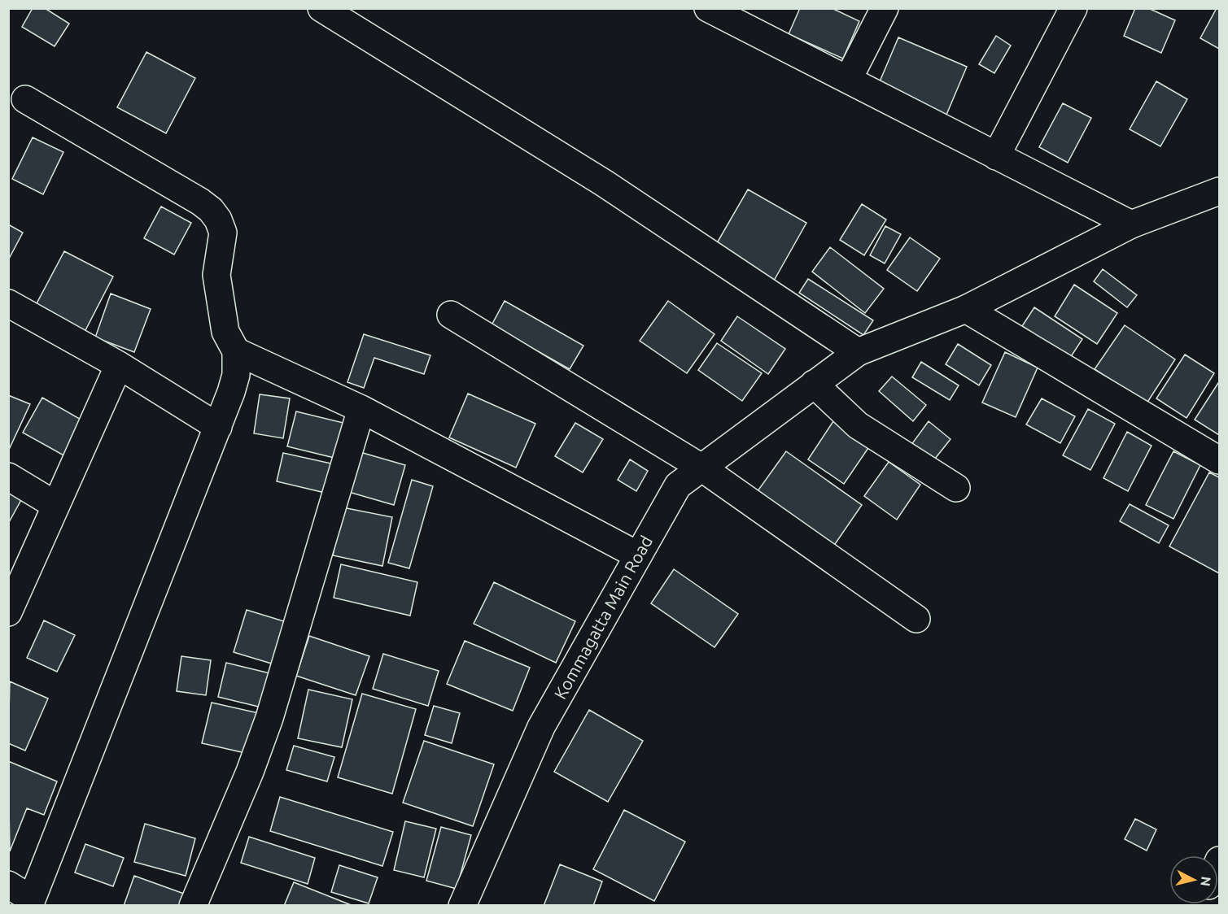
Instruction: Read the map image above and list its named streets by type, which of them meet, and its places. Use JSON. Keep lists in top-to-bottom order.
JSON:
{
  "streets": {
    "street": ["Kommagatta Main Road"]
  },
  "north": "right"
}
